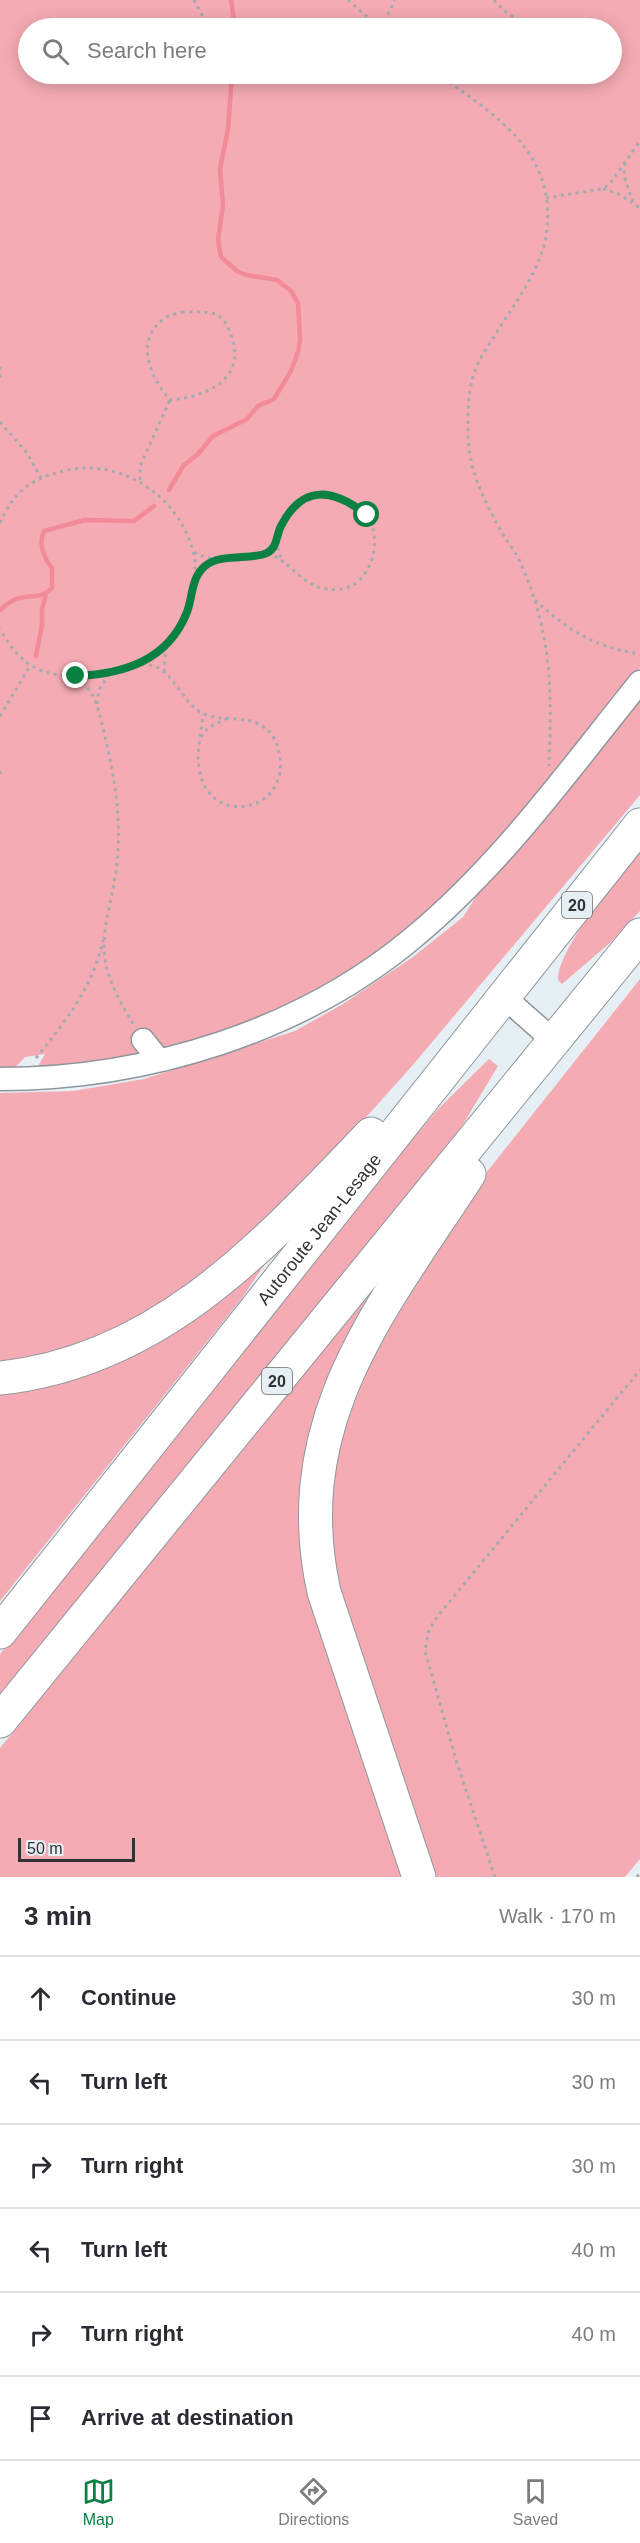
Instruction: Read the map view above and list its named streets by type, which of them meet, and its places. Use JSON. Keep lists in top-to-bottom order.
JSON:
{
  "streets": {
    "highway": ["20", "Autoroute Jean-Lesage"]
  },
  "scale_bar": "50 m",
  "page": {
    "search": "Search here",
    "scale": "50 m",
    "heading": ["3 min", "Walk · 170 m"],
    "list": [
      ["Continue", "30 m"],
      ["Turn left", "30 m"],
      ["Turn right", "30 m"],
      ["Turn left", "40 m"],
      ["Turn right", "40 m"],
      "Arrive at destination"
    ],
    "nav": ["Map", "Directions", "Saved"]
  }
}
